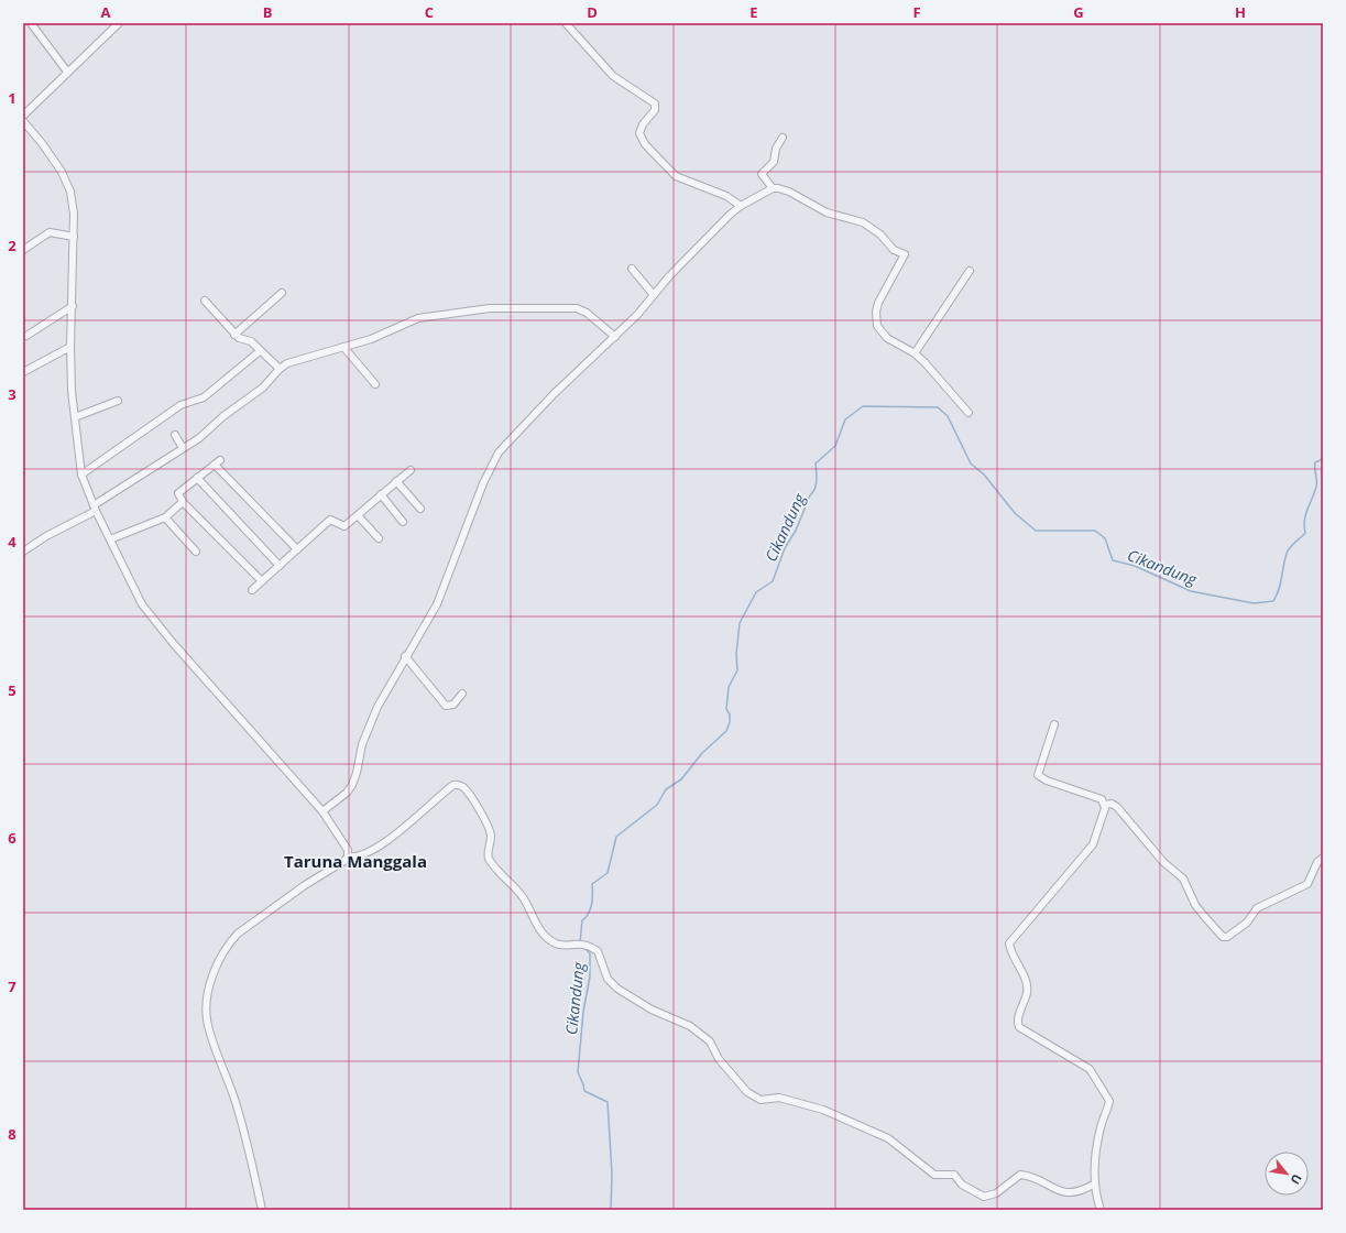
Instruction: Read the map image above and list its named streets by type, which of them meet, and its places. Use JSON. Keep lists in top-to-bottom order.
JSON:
{
  "districts": ["Taruna Manggala"],
  "water": ["Cikandung"],
  "north": "bottom right",
  "grid": {
    "columns": [
      "A",
      "B",
      "C",
      "D",
      "E",
      "F",
      "G",
      "H"
    ],
    "rows": [
      "1",
      "2",
      "3",
      "4",
      "5",
      "6",
      "7",
      "8"
    ]
  }
}
